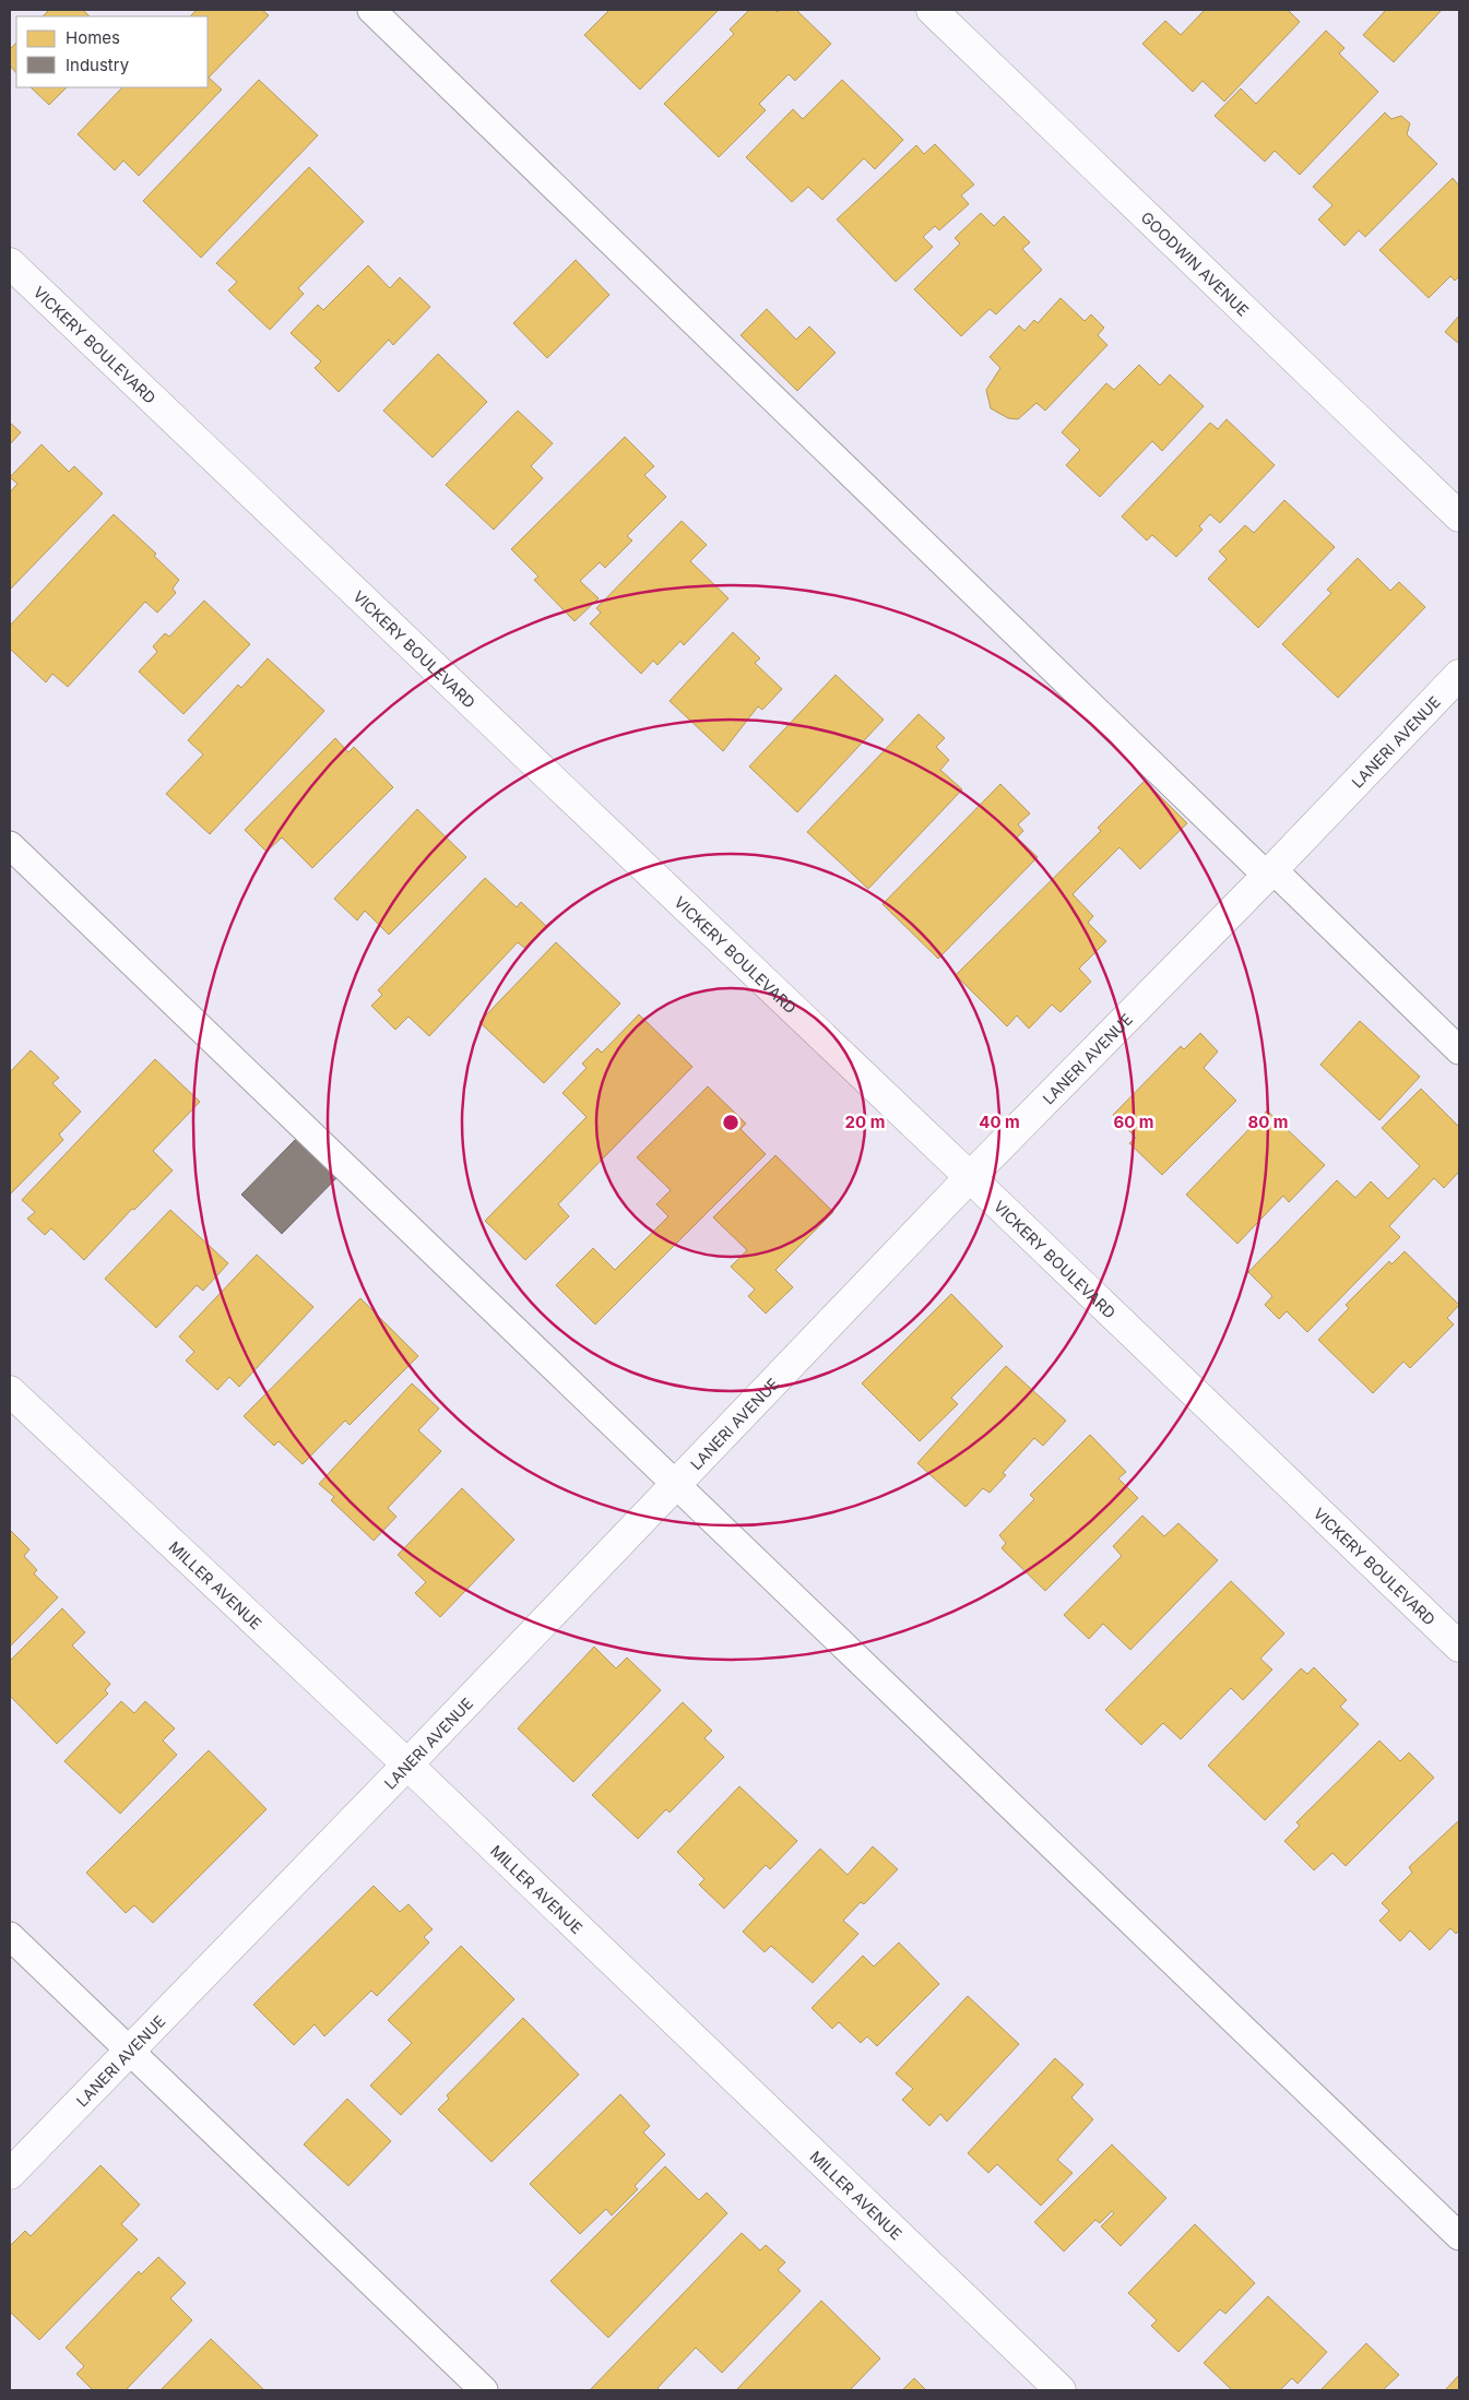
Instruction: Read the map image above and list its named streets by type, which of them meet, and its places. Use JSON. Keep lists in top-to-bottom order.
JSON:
{
  "streets": {
    "street": [
      "GOODWIN AVENUE",
      "VICKERY BOULEVARD",
      "LANERI AVENUE",
      "MILLER AVENUE"
    ]
  },
  "crossings": [
    ["VICKERY BOULEVARD", "LANERI AVENUE"],
    ["LANERI AVENUE", "MILLER AVENUE"]
  ],
  "legend": ["Homes", "Industry"],
  "rings": [
    "20 m",
    "40 m",
    "60 m",
    "80 m"
  ]
}
